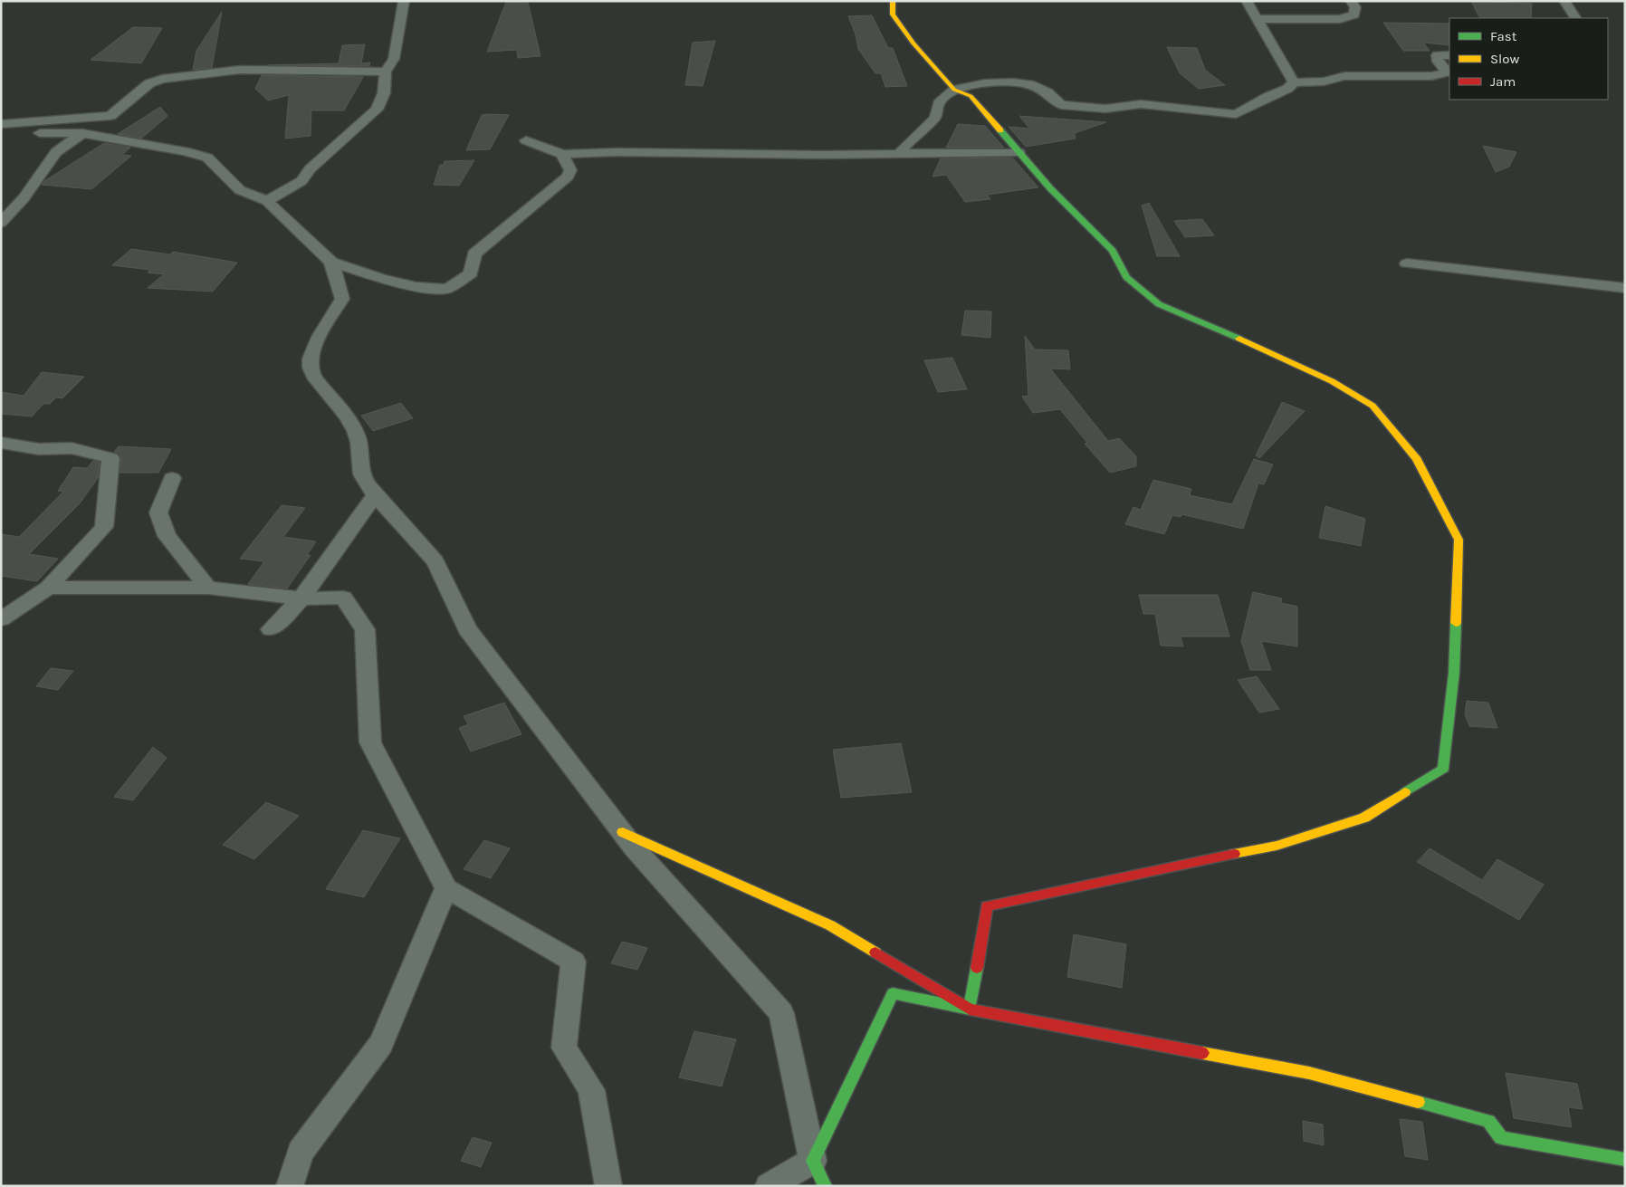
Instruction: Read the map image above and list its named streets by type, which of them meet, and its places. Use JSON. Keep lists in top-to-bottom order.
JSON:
{
  "legend": ["Fast", "Slow", "Jam"]
}
